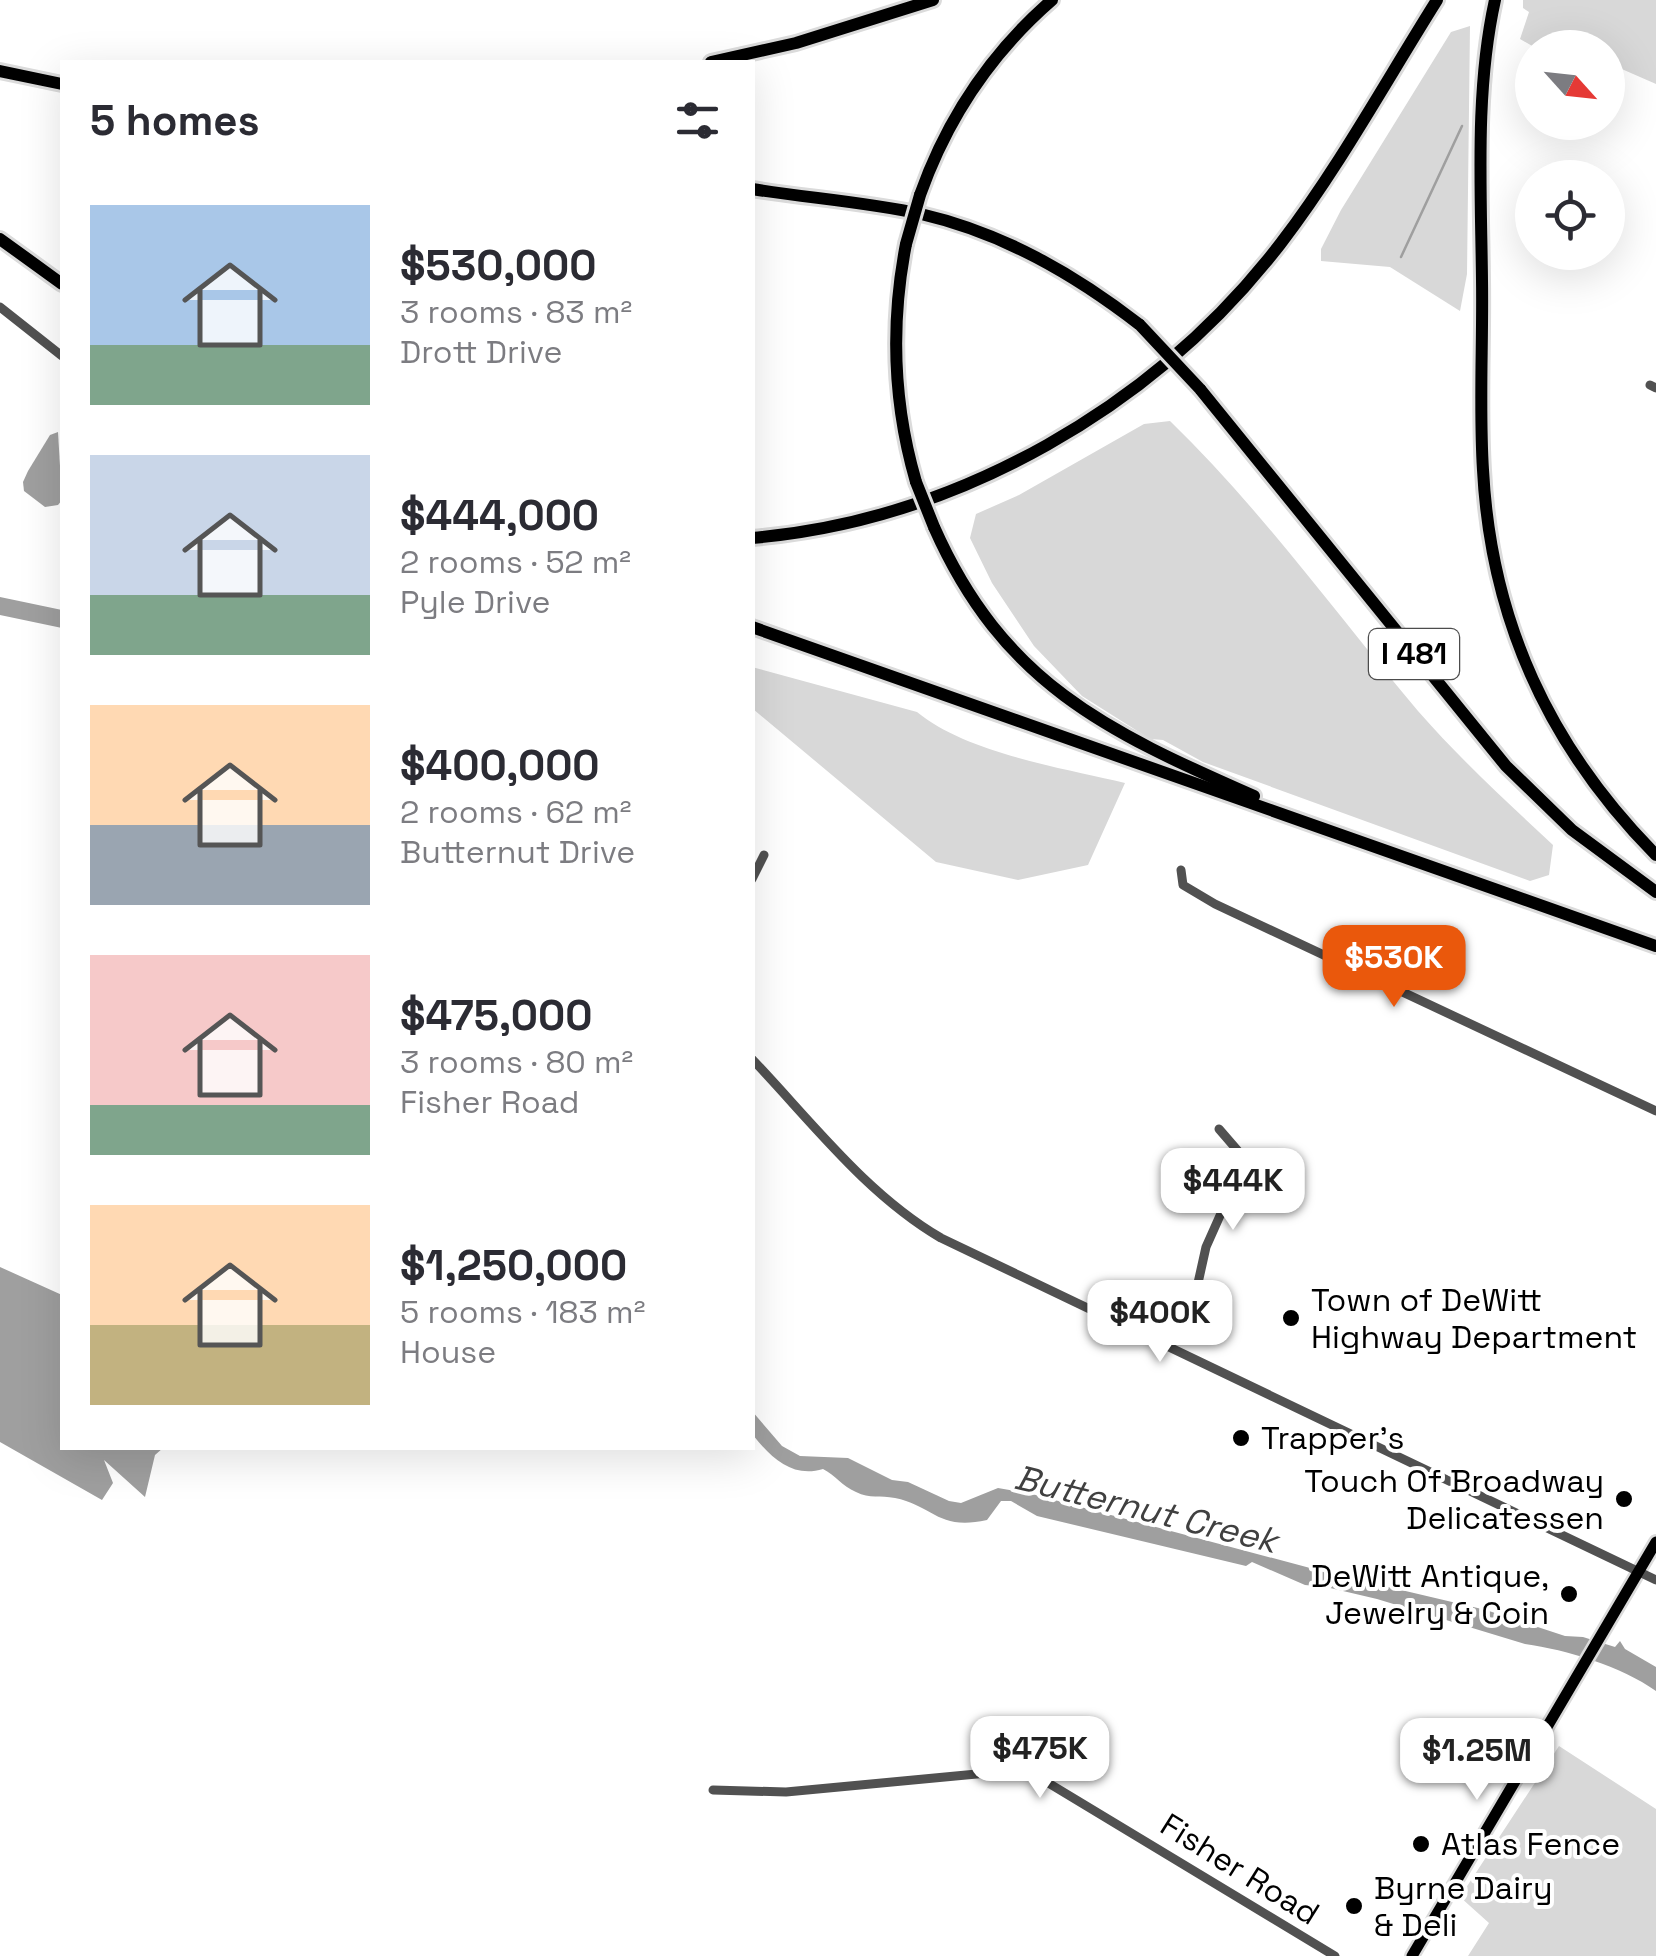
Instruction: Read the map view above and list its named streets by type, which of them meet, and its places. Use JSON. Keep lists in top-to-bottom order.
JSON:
{
  "streets": {
    "highway": ["I 481"],
    "street": ["Fisher Road"]
  },
  "water": ["Butternut Creek"],
  "places": [
    "Town of DeWitt Highway Department",
    "Trapper's",
    "Touch Of Broadway Delicatessen",
    "DeWitt Antique, Jewelry & Coin",
    "Atlas Fence",
    "Byrne Dairy & Deli"
  ],
  "north": "bottom right",
  "page": {
    "heading": "5 homes",
    "list": [
      {
        "name": "$530,000",
        "note": "3 rooms · 83 m² · Drott Drive"
      },
      {
        "name": "$444,000",
        "note": "2 rooms · 52 m² · Pyle Drive"
      },
      {
        "name": "$400,000",
        "note": "2 rooms · 62 m² · Butternut Drive"
      },
      {
        "name": "$475,000",
        "note": "3 rooms · 80 m² · Fisher Road"
      },
      {
        "name": "$1,250,000",
        "note": "5 rooms · 183 m² · House"
      }
    ],
    "price": [
      "$530K",
      "$444K",
      "$400K",
      "$475K",
      "$1.25M"
    ]
  }
}
